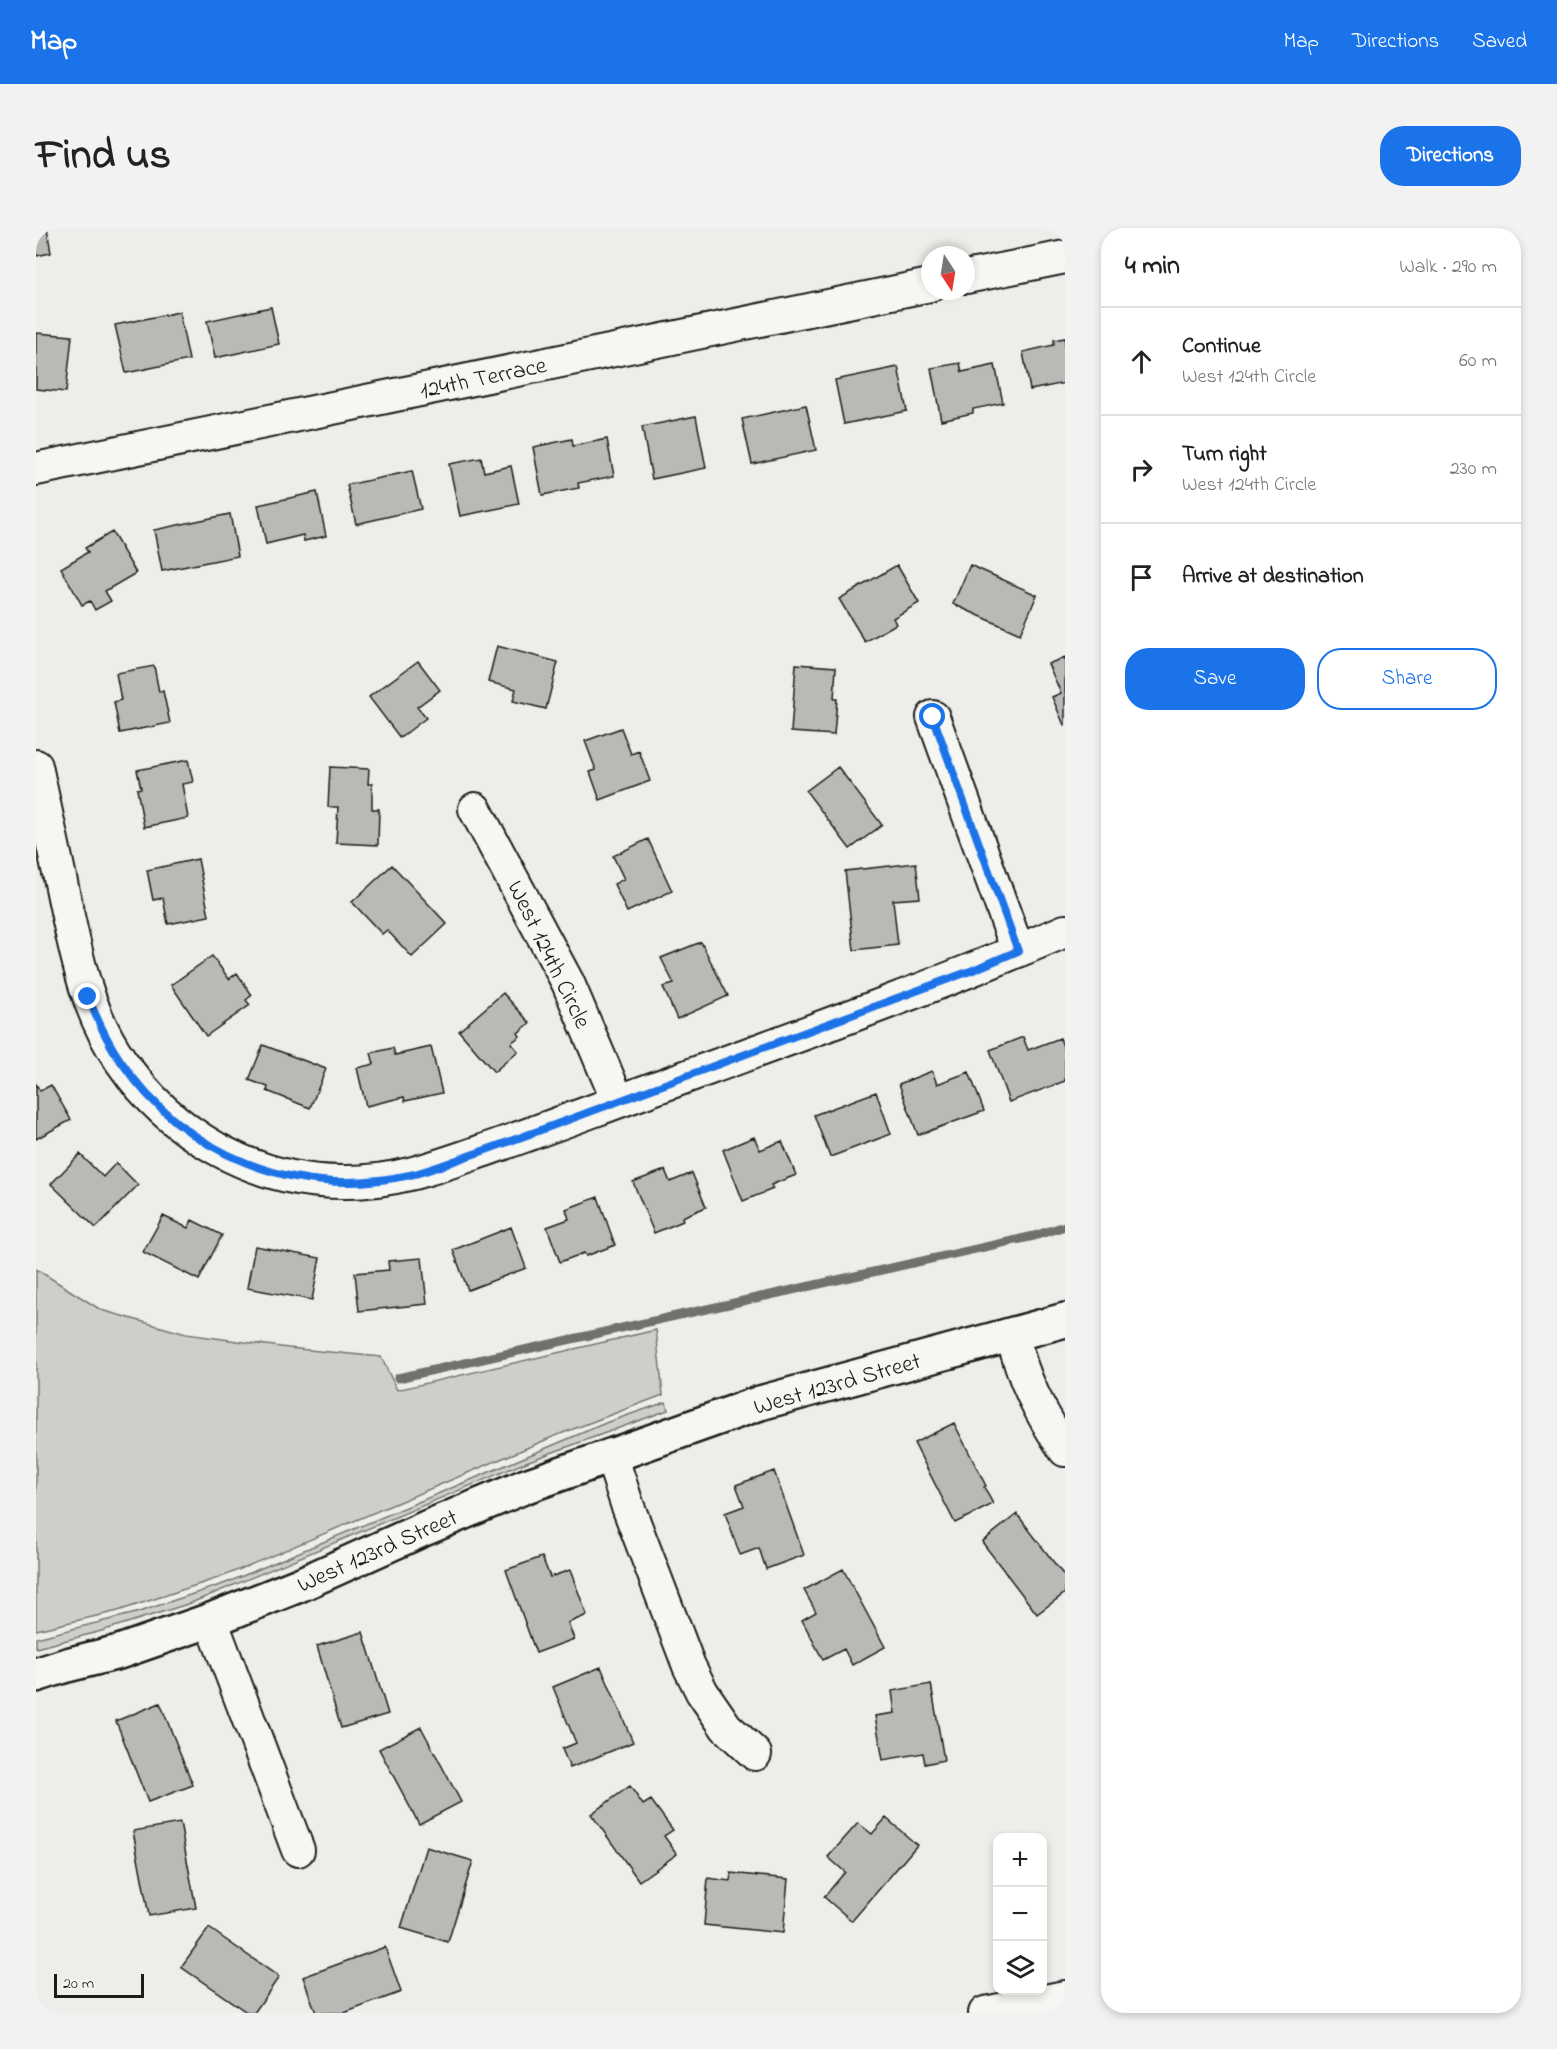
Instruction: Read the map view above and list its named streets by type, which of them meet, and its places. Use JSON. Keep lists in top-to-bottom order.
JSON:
{
  "streets": {
    "street": ["124th Terrace", "West 124th Circle", "West 123rd Street"]
  },
  "scale_bar": "20 m",
  "north": "bottom",
  "page": {
    "header": "Map",
    "nav": ["Map", "Directions", "Saved"],
    "title": "Find us",
    "buttons": [
      "Directions",
      ["Save", "Share"]
    ],
    "heading": ["4 min", "Walk · 290 m"],
    "list": [
      ["Continue", "West 124th Circle", "60 m"],
      ["Turn right", "West 124th Circle", "230 m"],
      "Arrive at destination"
    ],
    "map_buttons": ["+", "−"],
    "scale": "20 m"
  }
}
